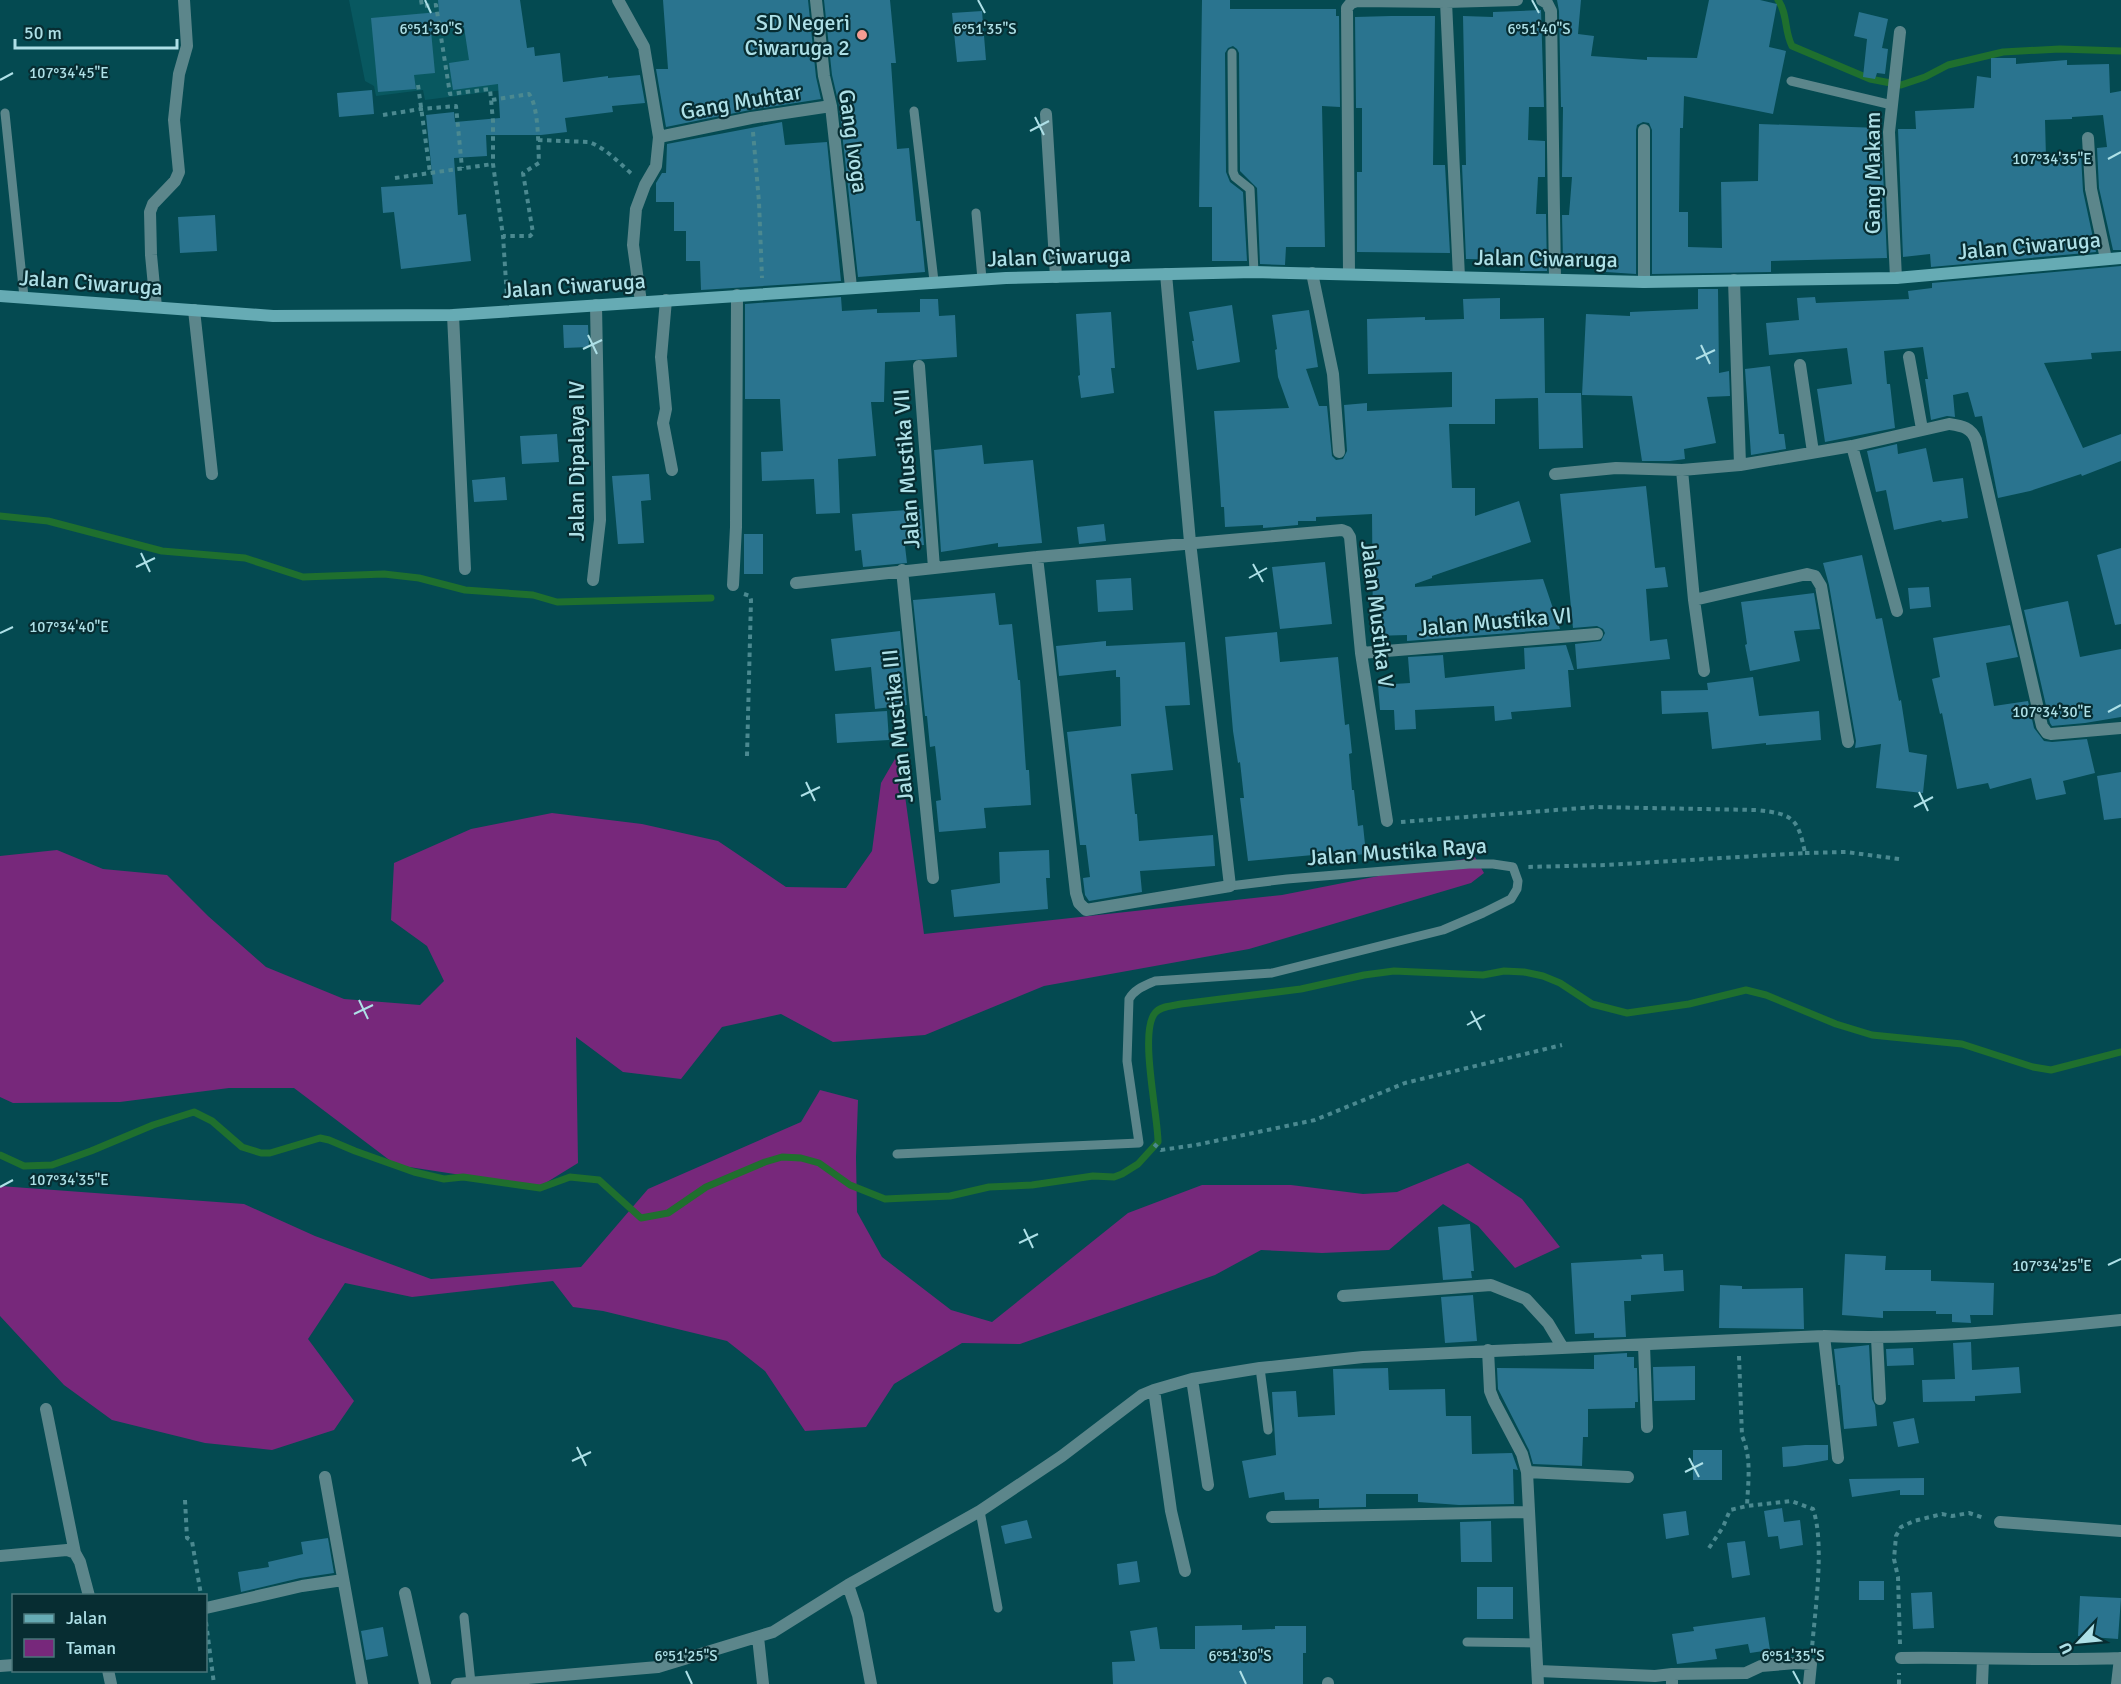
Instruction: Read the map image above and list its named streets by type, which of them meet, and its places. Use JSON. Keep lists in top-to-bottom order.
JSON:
{
  "streets": {
    "street": [
      "Gang Muhtar",
      "Gang Ivoga",
      "Gang Makam",
      "Jalan Ciwaruga",
      "Jalan Dipalaya IV",
      "Jalan Mustika VII",
      "Jalan Mustika V",
      "Jalan Mustika VI",
      "Jalan Mustika III"
    ],
    "lane": ["Jalan Mustika Raya"]
  },
  "crossings": [
    ["Gang Muhtar", "Gang Ivoga"],
    ["Gang Ivoga", "Jalan Ciwaruga"],
    ["Gang Makam", "Jalan Ciwaruga"],
    ["Jalan Ciwaruga", "Jalan Dipalaya IV"],
    ["Jalan Mustika V", "Jalan Mustika VI"]
  ],
  "places": ["SD Negeri Ciwaruga 2"],
  "legend": ["Jalan", "Taman"],
  "scale_bar": "50 m",
  "north": "bottom left",
  "coordinates": [
    "6°51'30\"S",
    "6°51'35\"S",
    "6°51'40\"S",
    "107°34'45\"E",
    "107°34'35\"E",
    "107°34'40\"E",
    "107°34'30\"E",
    "107°34'25\"E",
    "6°51'25\"S"
  ]
}
